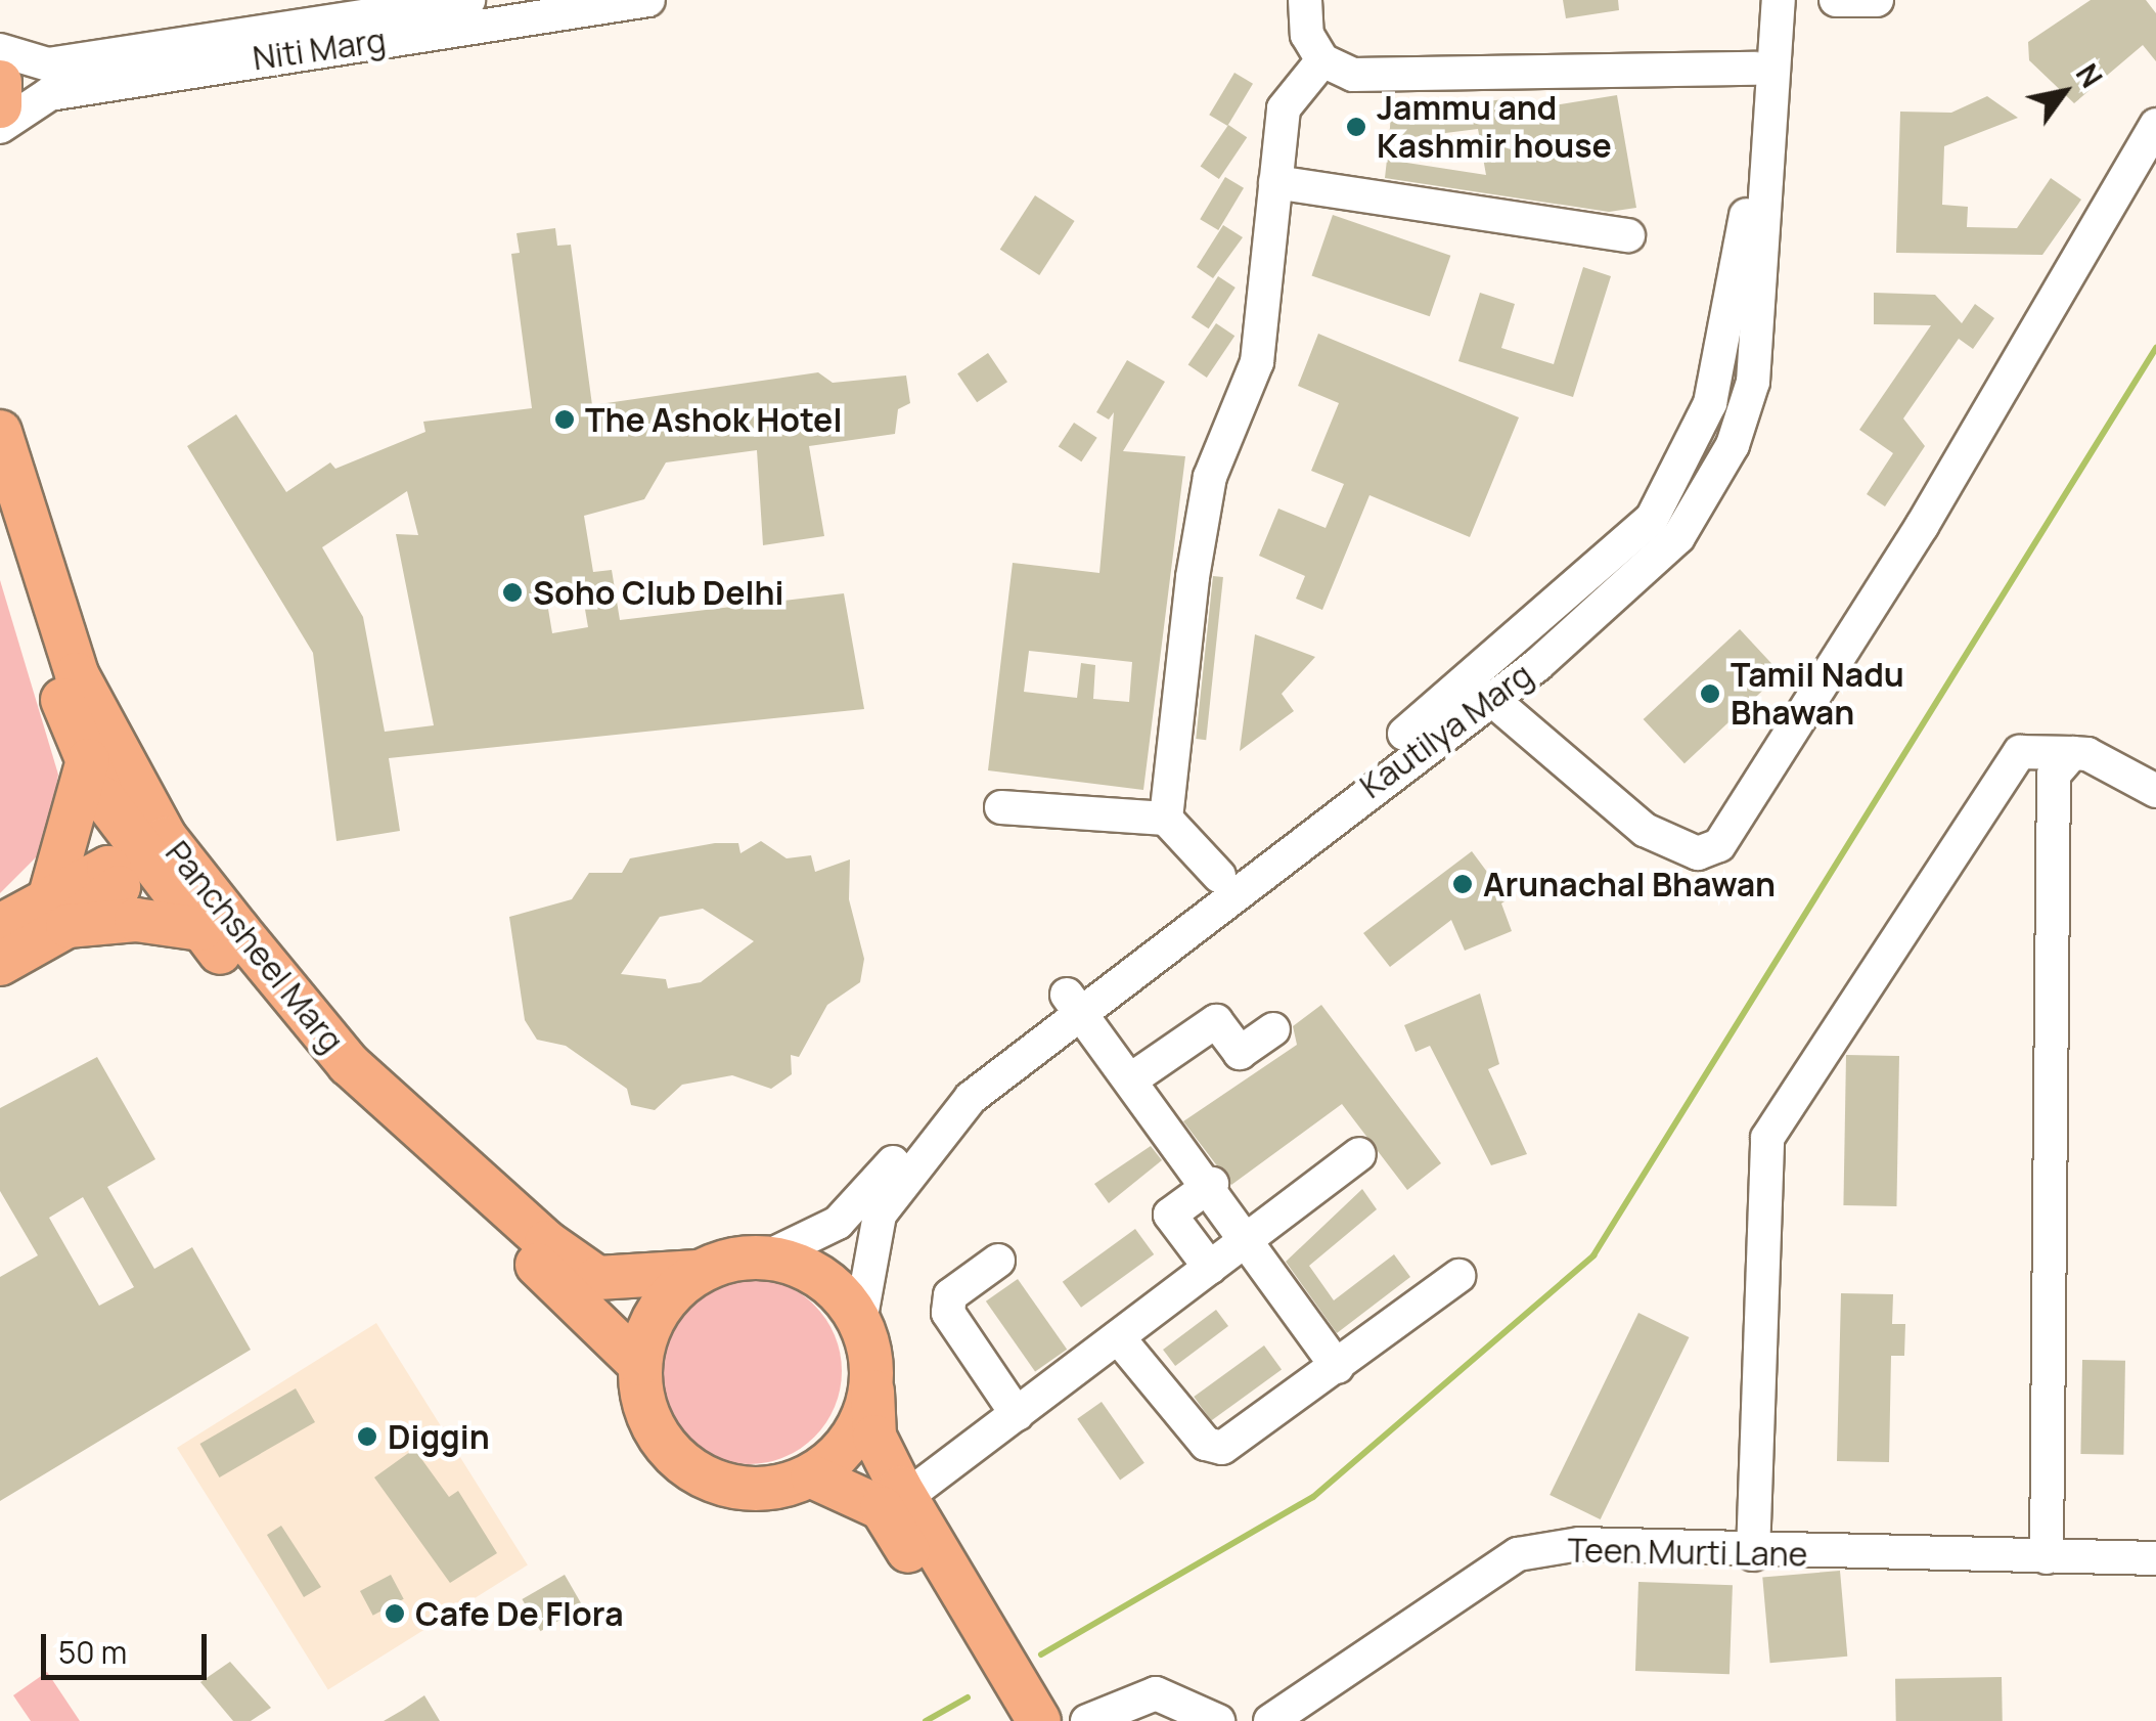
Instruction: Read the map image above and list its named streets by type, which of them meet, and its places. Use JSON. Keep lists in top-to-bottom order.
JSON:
{
  "streets": {
    "main road": ["Panchsheel Marg"],
    "street": ["Niti Marg", "Kautilya Marg", "Teen Murti Lane"]
  },
  "crossings": [
    ["Kautilya Marg", "Panchsheel Marg"]
  ],
  "places": [
    "Jammu and Kashmir house",
    "The Ashok Hotel",
    "Soho Club Delhi",
    "Tamil Nadu Bhawan",
    "Arunachal Bhawan",
    "Diggin",
    "Cafe De Flora"
  ],
  "scale_bar": "50 m",
  "north": "top right"
}
